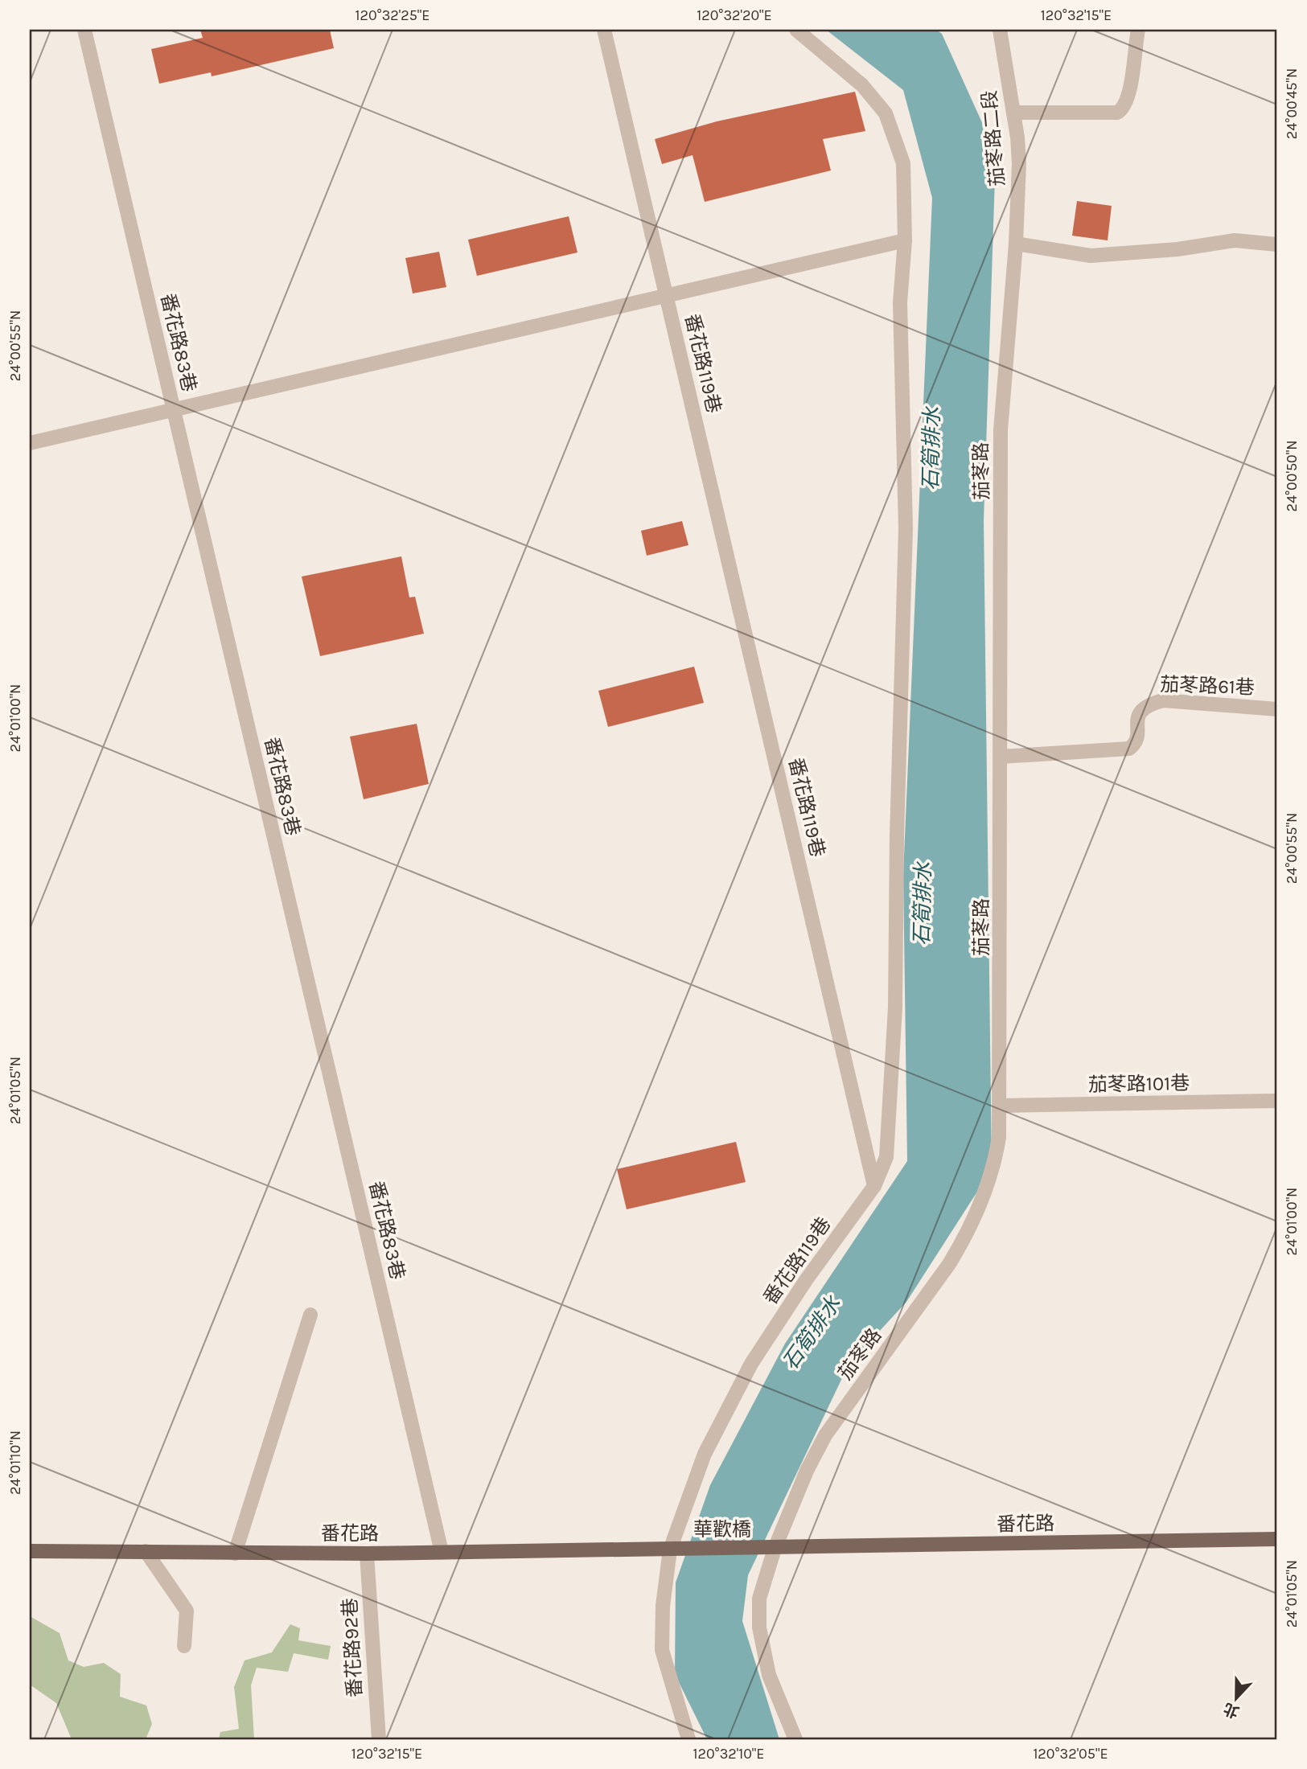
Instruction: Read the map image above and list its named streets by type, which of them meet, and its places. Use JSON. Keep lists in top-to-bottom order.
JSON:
{
  "streets": {
    "main road": ["番花路", "華歡橋"],
    "street": [
      "茄苳路二段",
      "番花路83巷",
      "番花路119巷",
      "茄苳路",
      "茄苳路61巷",
      "茄苳路101巷",
      "番花路92巷"
    ]
  },
  "crossings": [
    ["茄苳路二段", "茄苳路"],
    ["番花路83巷", "番花路"],
    ["番花路119巷", "番花路"],
    ["番花路119巷", "華歡橋"],
    ["茄苳路", "茄苳路61巷"],
    ["茄苳路", "茄苳路101巷"],
    ["茄苳路", "番花路"],
    ["茄苳路", "華歡橋"],
    ["番花路", "華歡橋"],
    ["番花路", "番花路92巷"]
  ],
  "water": ["石筍排水"],
  "north": "bottom",
  "coordinates": [
    "120°32'25\"E",
    "120°32'20\"E",
    "120°32'15\"E",
    "24°00'45\"N",
    "24°00'55\"N",
    "24°00'50\"N",
    "24°01'00\"N",
    "24°01'05\"N",
    "24°01'10\"N",
    "120°32'10\"E",
    "120°32'05\"E"
  ]
}
